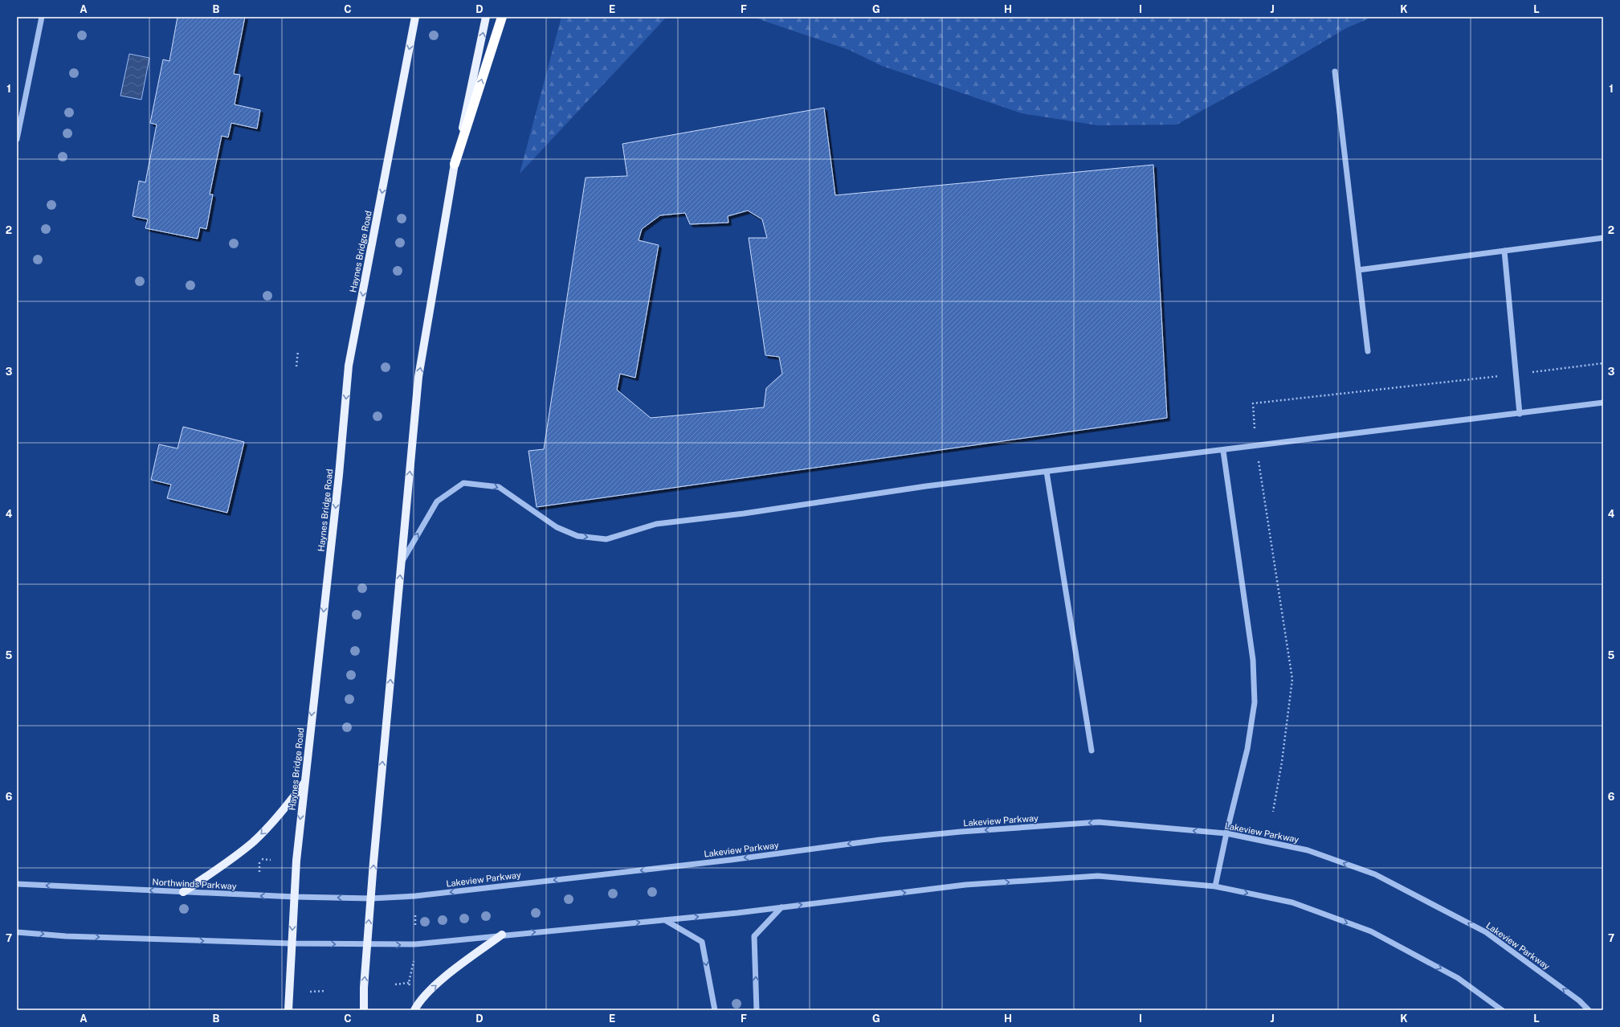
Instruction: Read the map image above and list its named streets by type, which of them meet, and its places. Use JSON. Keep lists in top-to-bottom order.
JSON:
{
  "streets": {
    "main road": ["Haynes Bridge Road"],
    "street": ["Lakeview Parkway", "Northwinds Parkway"]
  },
  "crossings": [
    ["Haynes Bridge Road", "Northwinds Parkway"],
    ["Lakeview Parkway", "Northwinds Parkway"]
  ],
  "one_way": ["Lakeview Parkway"],
  "grid": {
    "columns": [
      "A",
      "B",
      "C",
      "D",
      "E",
      "F",
      "G",
      "H",
      "I",
      "J",
      "K",
      "L"
    ],
    "rows": [
      "1",
      "2",
      "3",
      "4",
      "5",
      "6",
      "7"
    ]
  }
}
